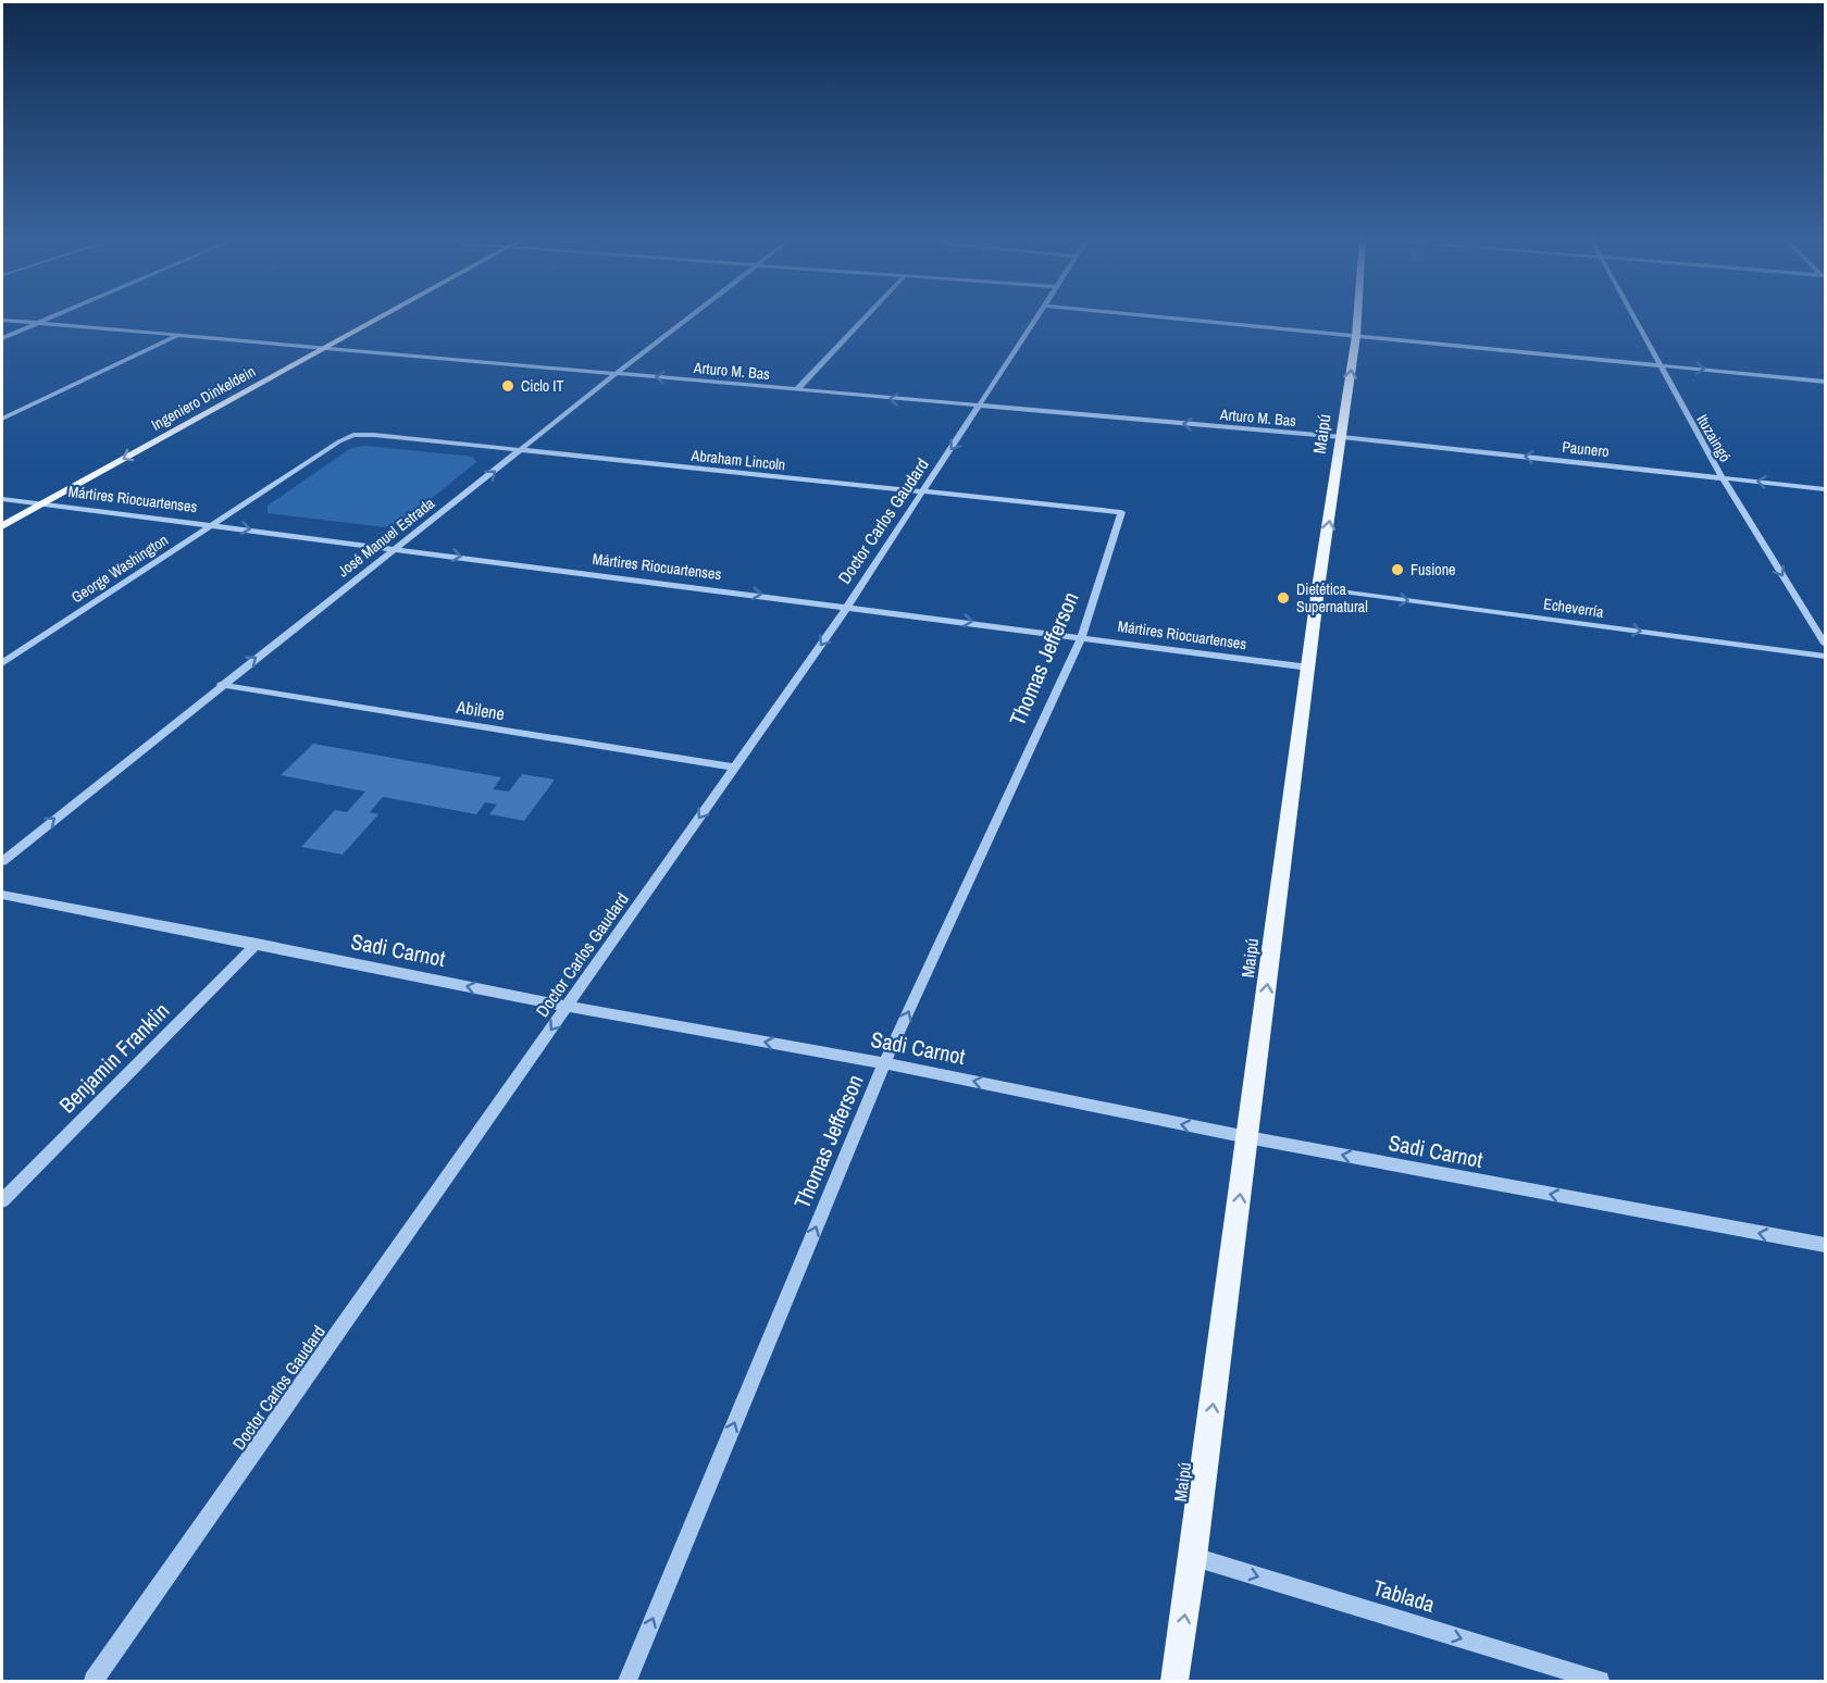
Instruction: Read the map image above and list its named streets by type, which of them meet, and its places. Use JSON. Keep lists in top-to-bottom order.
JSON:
{
  "streets": {
    "main road": ["Ingeniero Dinkeldein", "Maipú"],
    "street": [
      "Arturo M. Bas",
      "Ituzaingó",
      "Paunero",
      "Abraham Lincoln",
      "Mártires Riocuartenses",
      "Doctor Carlos Gaudard",
      "José Manuel Estrada",
      "George Washington",
      "Echeverría",
      "Thomas Jefferson",
      "Abilene",
      "Sadi Carnot",
      "Benjamin Franklin",
      "Tablada"
    ]
  },
  "crossings": [
    ["Arturo M. Bas", "Ingeniero Dinkeldein"],
    ["Arturo M. Bas", "Maipú"],
    ["Arturo M. Bas", "Paunero"],
    ["Arturo M. Bas", "Doctor Carlos Gaudard"],
    ["Arturo M. Bas", "José Manuel Estrada"],
    ["Ingeniero Dinkeldein", "Mártires Riocuartenses"],
    ["Maipú", "Paunero"],
    ["Maipú", "Mártires Riocuartenses"],
    ["Maipú", "Echeverría"],
    ["Maipú", "Sadi Carnot"],
    ["Maipú", "Tablada"],
    ["Ituzaingó", "Paunero"],
    ["Abraham Lincoln", "Doctor Carlos Gaudard"],
    ["Abraham Lincoln", "José Manuel Estrada"],
    ["Abraham Lincoln", "George Washington"],
    ["Abraham Lincoln", "Thomas Jefferson"],
    ["Mártires Riocuartenses", "Doctor Carlos Gaudard"],
    ["Mártires Riocuartenses", "José Manuel Estrada"],
    ["Mártires Riocuartenses", "George Washington"],
    ["Mártires Riocuartenses", "Thomas Jefferson"],
    ["Doctor Carlos Gaudard", "Abilene"],
    ["Doctor Carlos Gaudard", "Sadi Carnot"],
    ["José Manuel Estrada", "Abilene"],
    ["Thomas Jefferson", "Sadi Carnot"],
    ["Sadi Carnot", "Benjamin Franklin"]
  ],
  "one_way": [
    "Arturo M. Bas",
    "Ingeniero Dinkeldein",
    "Maipú",
    "Ituzaingó",
    "Paunero",
    "Mártires Riocuartenses",
    "Doctor Carlos Gaudard",
    "José Manuel Estrada",
    "Echeverría",
    "Thomas Jefferson",
    "Sadi Carnot",
    "Tablada"
  ],
  "places": ["Ciclo IT", "Fusione", "Dietética Supernatural"]
}
